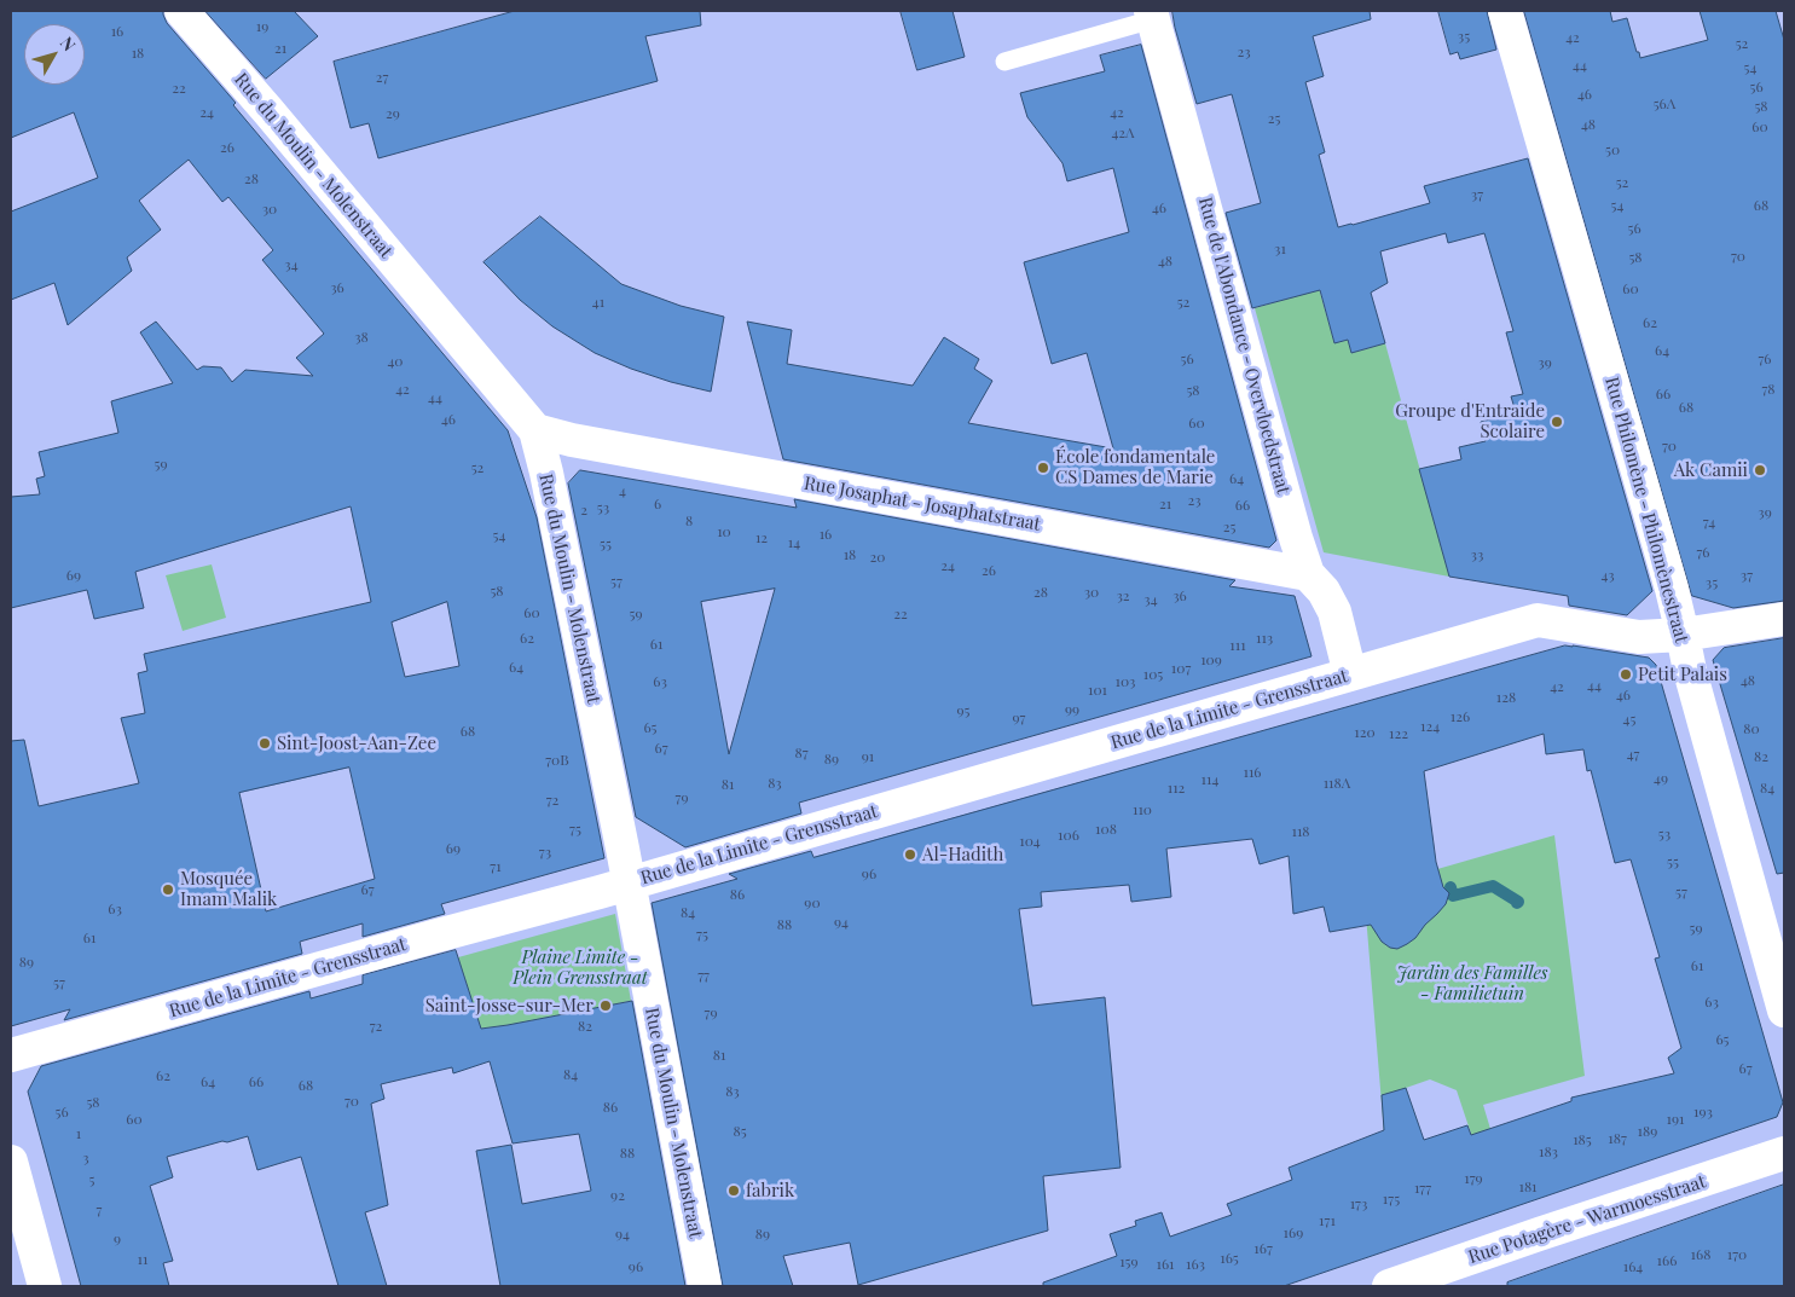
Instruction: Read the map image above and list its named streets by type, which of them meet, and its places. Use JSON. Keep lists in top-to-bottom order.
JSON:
{
  "streets": {
    "street": [
      "Rue du Moulin - Molenstraat",
      "Rue de l'Abondance - Overvloedstraat",
      "Rue Josaphat - Josaphatstraat",
      "Rue Philomène - Philomènestraat",
      "Rue de la Limite - Grensstraat",
      "Rue Potagère - Warmoesstraat"
    ]
  },
  "crossings": [
    ["Rue du Moulin - Molenstraat", "Rue Josaphat - Josaphatstraat"],
    ["Rue du Moulin - Molenstraat", "Rue de la Limite - Grensstraat"],
    ["Rue de l'Abondance - Overvloedstraat", "Rue Josaphat - Josaphatstraat"],
    ["Rue de l'Abondance - Overvloedstraat", "Rue de la Limite - Grensstraat"],
    ["Rue Philomène - Philomènestraat", "Rue de la Limite - Grensstraat"]
  ],
  "parks": ["Plaine Limite - Plein Grensstraat", "Jardin des Familles - Familietuin"],
  "places": [
    "Groupe d'Entraide Scolaire",
    "École fondamentale CS Dames de Marie",
    "Ak Camii",
    "Petit Palais",
    "Sint-Joost-Aan-Zee",
    "Al-Hadith",
    "Mosquée Imam Malik",
    "Saint-Josse-sur-Mer",
    "fabrik"
  ],
  "house_numbers": [
    "19",
    "16",
    "35",
    "42",
    "52",
    "21",
    "23",
    "18",
    "44",
    "54",
    "27",
    "56",
    "22",
    "46",
    "56A",
    "58",
    "24",
    "42",
    "29",
    "25",
    "48",
    "60",
    "42A",
    "26",
    "50",
    "28",
    "52",
    "37",
    "54",
    "68",
    "46",
    "30",
    "56",
    "31",
    "70",
    "58",
    "48",
    "34",
    "36",
    "60",
    "41",
    "52",
    "62",
    "38",
    "64",
    "56",
    "76",
    "40",
    "39",
    "42",
    "78",
    "58",
    "66",
    "44",
    "68",
    "46",
    "60",
    "70",
    "59",
    "52",
    "64",
    "4",
    "23",
    "6",
    "21",
    "66",
    "53",
    "2",
    "39",
    "8",
    "74",
    "25",
    "10",
    "16",
    "54",
    "12",
    "14",
    "55",
    "76",
    "18",
    "33",
    "20",
    "24",
    "26",
    "69",
    "43",
    "37",
    "57",
    "35",
    "58",
    "28",
    "30",
    "32",
    "36",
    "34",
    "60",
    "59",
    "22",
    "62",
    "113",
    "61",
    "111",
    "109",
    "64",
    "107",
    "105",
    "48",
    "63",
    "103",
    "44",
    "42",
    "101",
    "46",
    "128",
    "99",
    "95",
    "126",
    "97",
    "45",
    "124",
    "65",
    "80",
    "68",
    "120",
    "122",
    "67",
    "87",
    "47",
    "91",
    "82",
    "89",
    "70B",
    "116",
    "49",
    "114",
    "83",
    "118A",
    "81",
    "112",
    "84",
    "79",
    "72",
    "110",
    "75",
    "108",
    "118",
    "53",
    "106",
    "104",
    "69",
    "73",
    "55",
    "71",
    "96",
    "67",
    "57",
    "86",
    "90",
    "63",
    "84",
    "94",
    "88",
    "59",
    "75",
    "61",
    "89",
    "61",
    "77",
    "57",
    "63",
    "79",
    "72",
    "82",
    "65",
    "81",
    "67",
    "84",
    "62",
    "64",
    "66",
    "68",
    "83",
    "70",
    "58",
    "86",
    "56",
    "193",
    "60",
    "191",
    "85",
    "189",
    "1",
    "187",
    "185",
    "183",
    "88",
    "3",
    "179",
    "5",
    "181",
    "177",
    "92",
    "175",
    "173",
    "7",
    "171",
    "169",
    "94",
    "89",
    "9",
    "167",
    "168",
    "170",
    "165",
    "11",
    "166",
    "159",
    "161",
    "163",
    "96",
    "164"
  ],
  "north": "top right"
}
